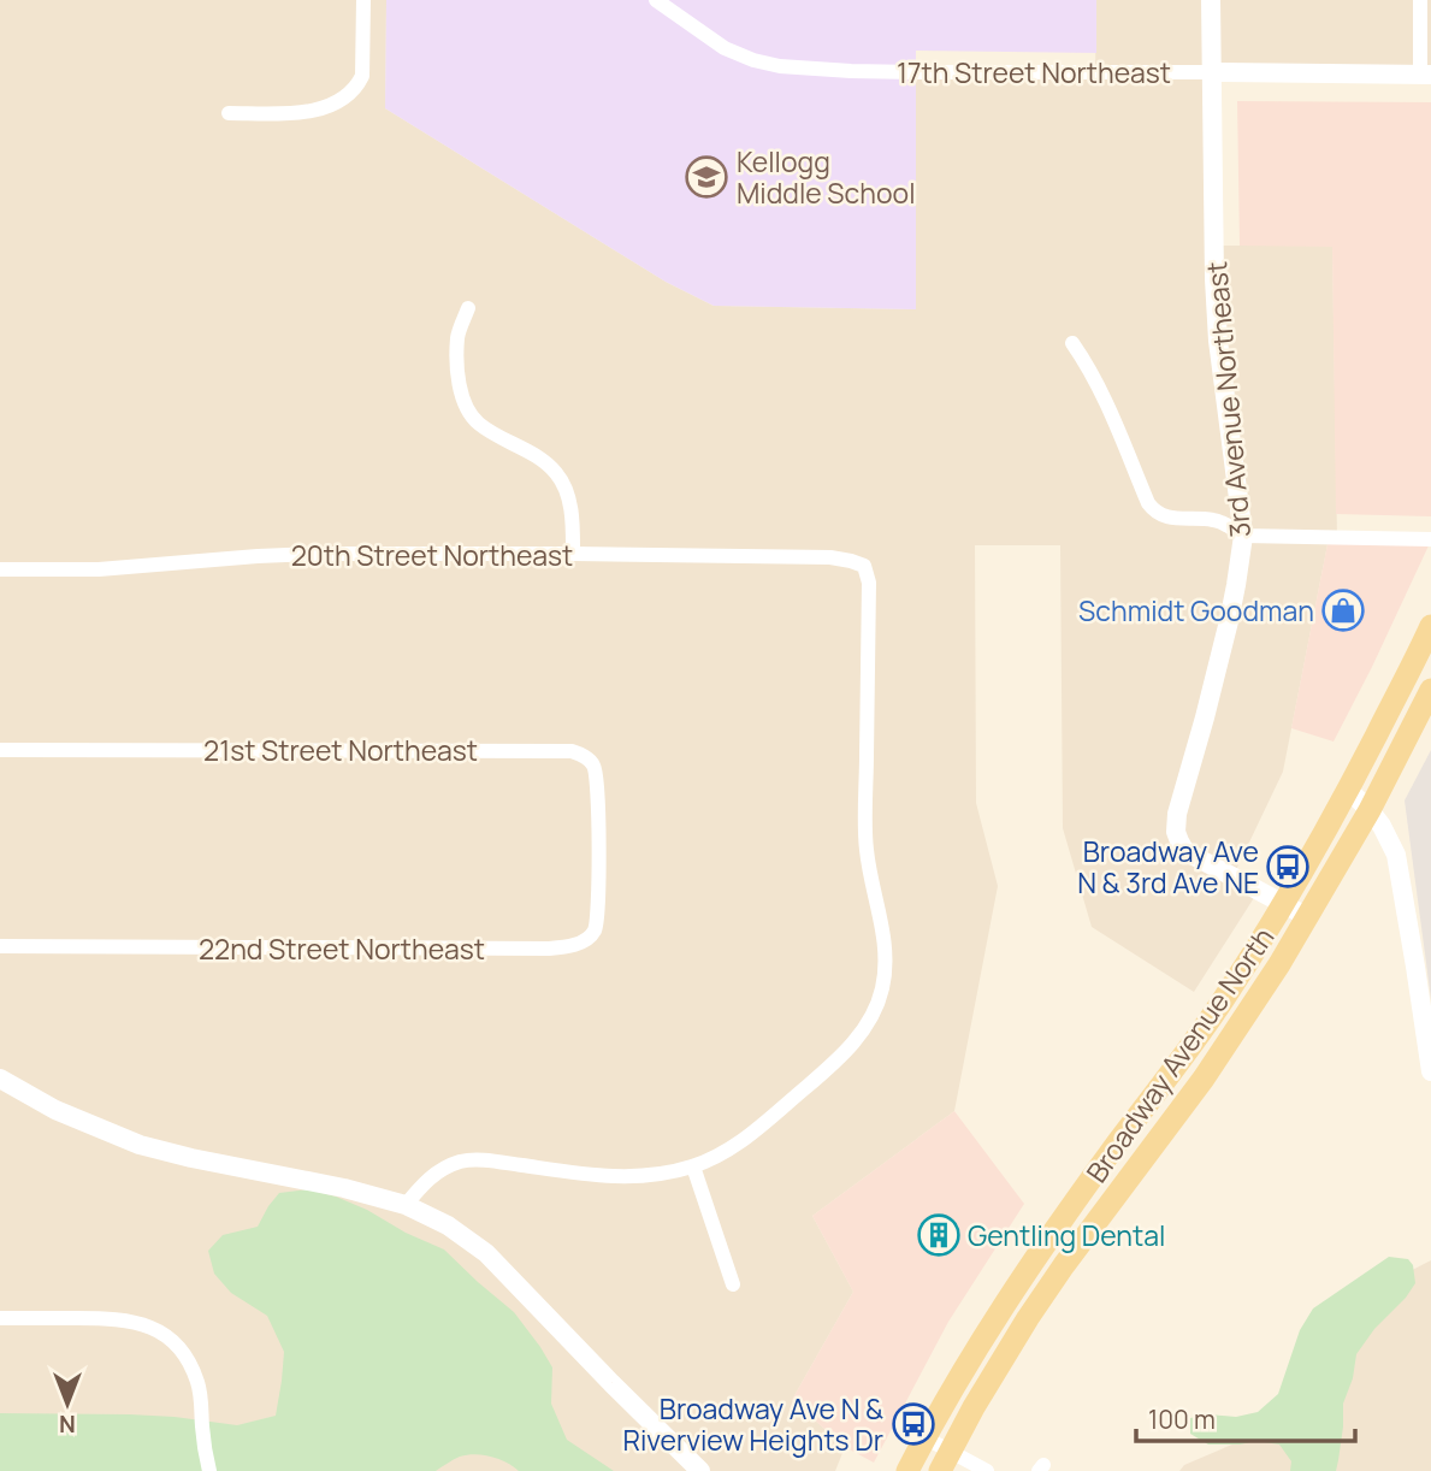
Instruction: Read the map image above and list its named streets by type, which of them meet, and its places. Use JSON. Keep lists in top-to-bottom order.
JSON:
{
  "streets": {
    "main road": ["Broadway Avenue North"],
    "street": [
      "17th Street Northeast",
      "3rd Avenue Northeast",
      "20th Street Northeast",
      "21st Street Northeast",
      "22nd Street Northeast"
    ]
  },
  "crossings": [
    ["17th Street Northeast", "3rd Avenue Northeast"],
    ["3rd Avenue Northeast", "Broadway Avenue North"],
    ["21st Street Northeast", "22nd Street Northeast"]
  ],
  "places": {
    "school or university": ["Kellogg Middle School"],
    "shop": ["Schmidt Goodman"],
    "bus stop": ["Broadway Ave N & 3rd Ave NE", "Broadway Ave N & Riverview Heights Dr"],
    "building": ["Gentling Dental"]
  },
  "scale_bar": "100 m",
  "north": "bottom"
}
